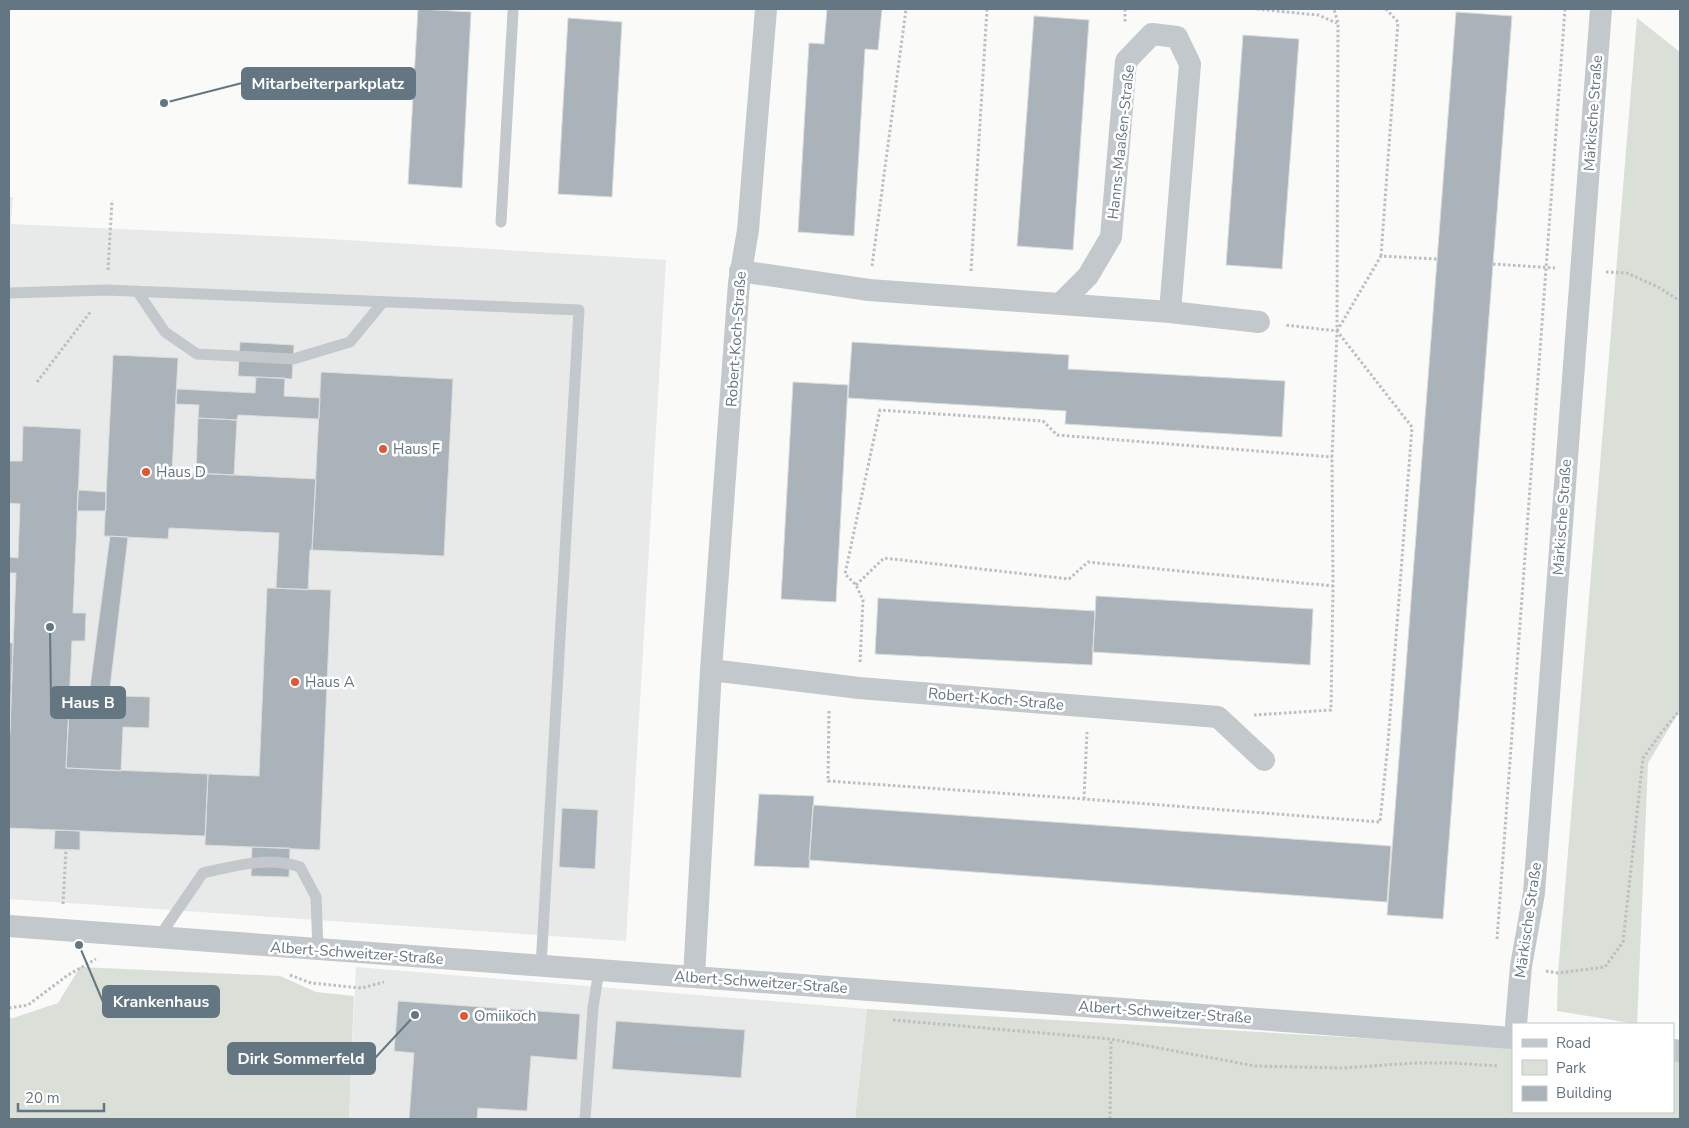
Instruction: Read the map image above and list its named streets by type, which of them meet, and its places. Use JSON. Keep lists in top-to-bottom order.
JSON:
{
  "streets": {
    "street": [
      "Märkische Straße",
      "Hanns-Maaßen-Straße",
      "Robert-Koch-Straße",
      "Albert-Schweitzer-Straße"
    ]
  },
  "crossings": [
    ["Robert-Koch-Straße", "Albert-Schweitzer-Straße"]
  ],
  "places": [
    "Mitarbeiterparkplatz",
    "Haus F",
    "Haus D",
    "Haus B",
    "Haus A",
    "Krankenhaus",
    "Dirk Sommerfeld",
    "Omiikoch"
  ],
  "legend": ["Road", "Park", "Building"],
  "scale_bar": "20 m"
}
